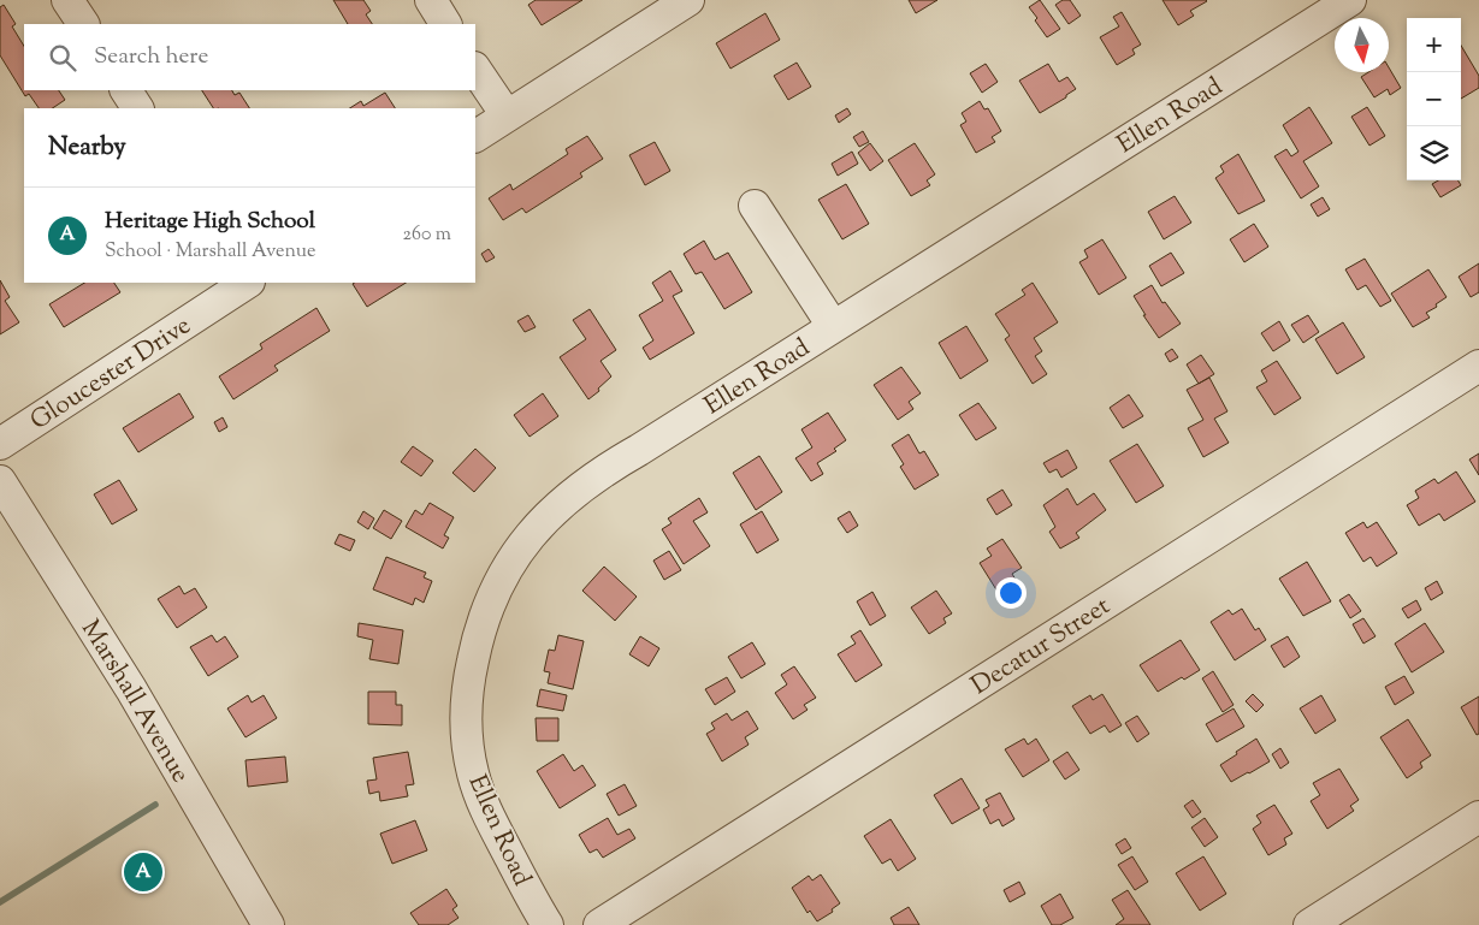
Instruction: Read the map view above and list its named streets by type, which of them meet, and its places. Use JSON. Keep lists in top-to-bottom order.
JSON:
{
  "streets": {
    "street": [
      "Ellen Road",
      "Gloucester Drive",
      "Decatur Street",
      "Marshall Avenue"
    ]
  },
  "north": "bottom",
  "page": {
    "map_buttons": ["+", "−"],
    "search": "Search here",
    "heading": "Nearby",
    "list": [
      {
        "mark": "A",
        "name": "Heritage High School",
        "note": "School · Marshall Avenue",
        "value": "260 m"
      }
    ],
    "pins": "A"
  }
}
